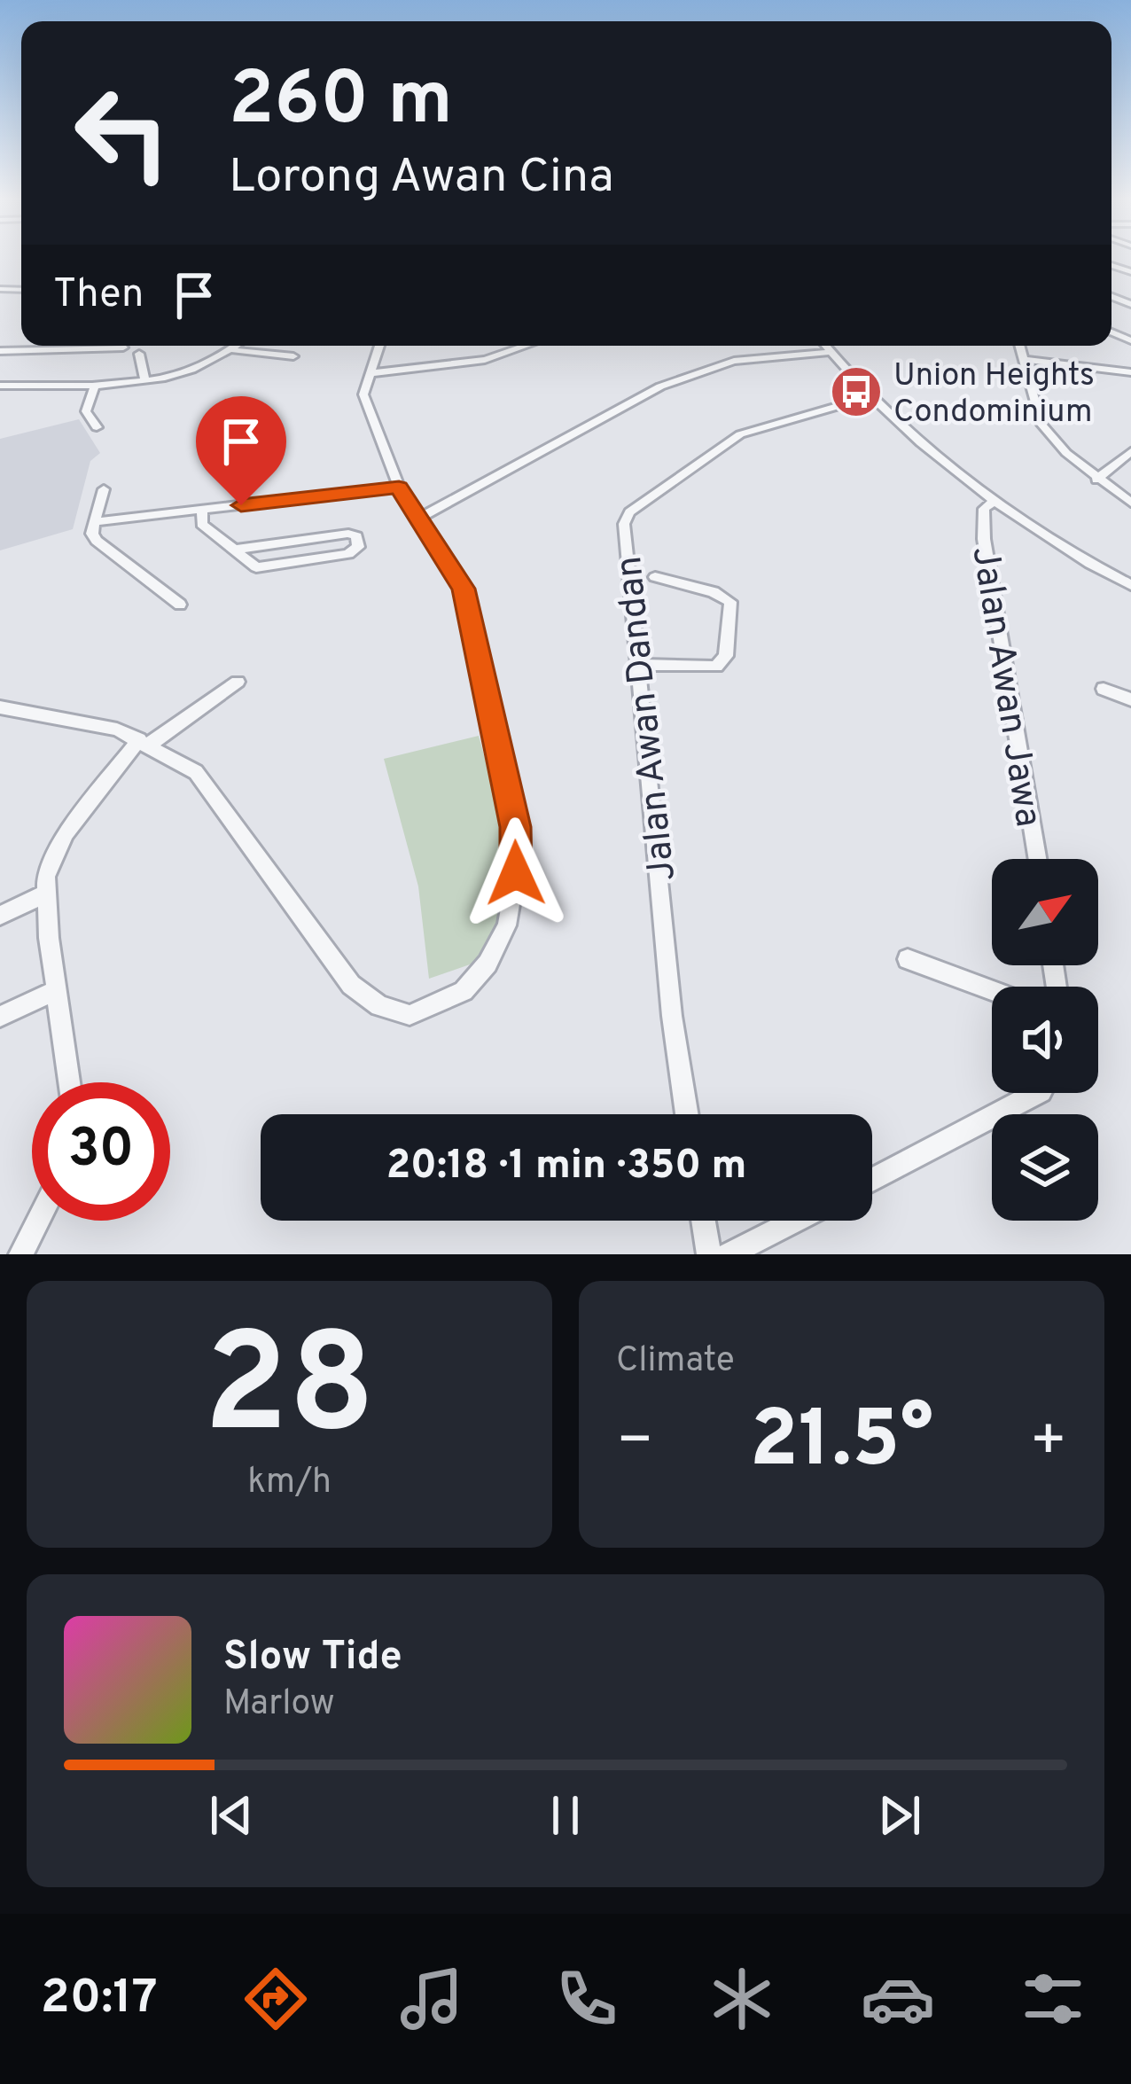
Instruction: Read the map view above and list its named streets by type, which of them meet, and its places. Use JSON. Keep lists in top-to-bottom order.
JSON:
{
  "streets": {
    "street": ["Jalan Awan Jawa", "Jalan Awan Dandan"]
  },
  "places": {
    "bus stop": ["Union Heights Condominium"]
  },
  "north": "top right",
  "page": {
    "turn": ["260 m", "Lorong Awan Cina"],
    "then": "Then",
    "limit": "30",
    "trip": "20:18 · 1 min · 350 m",
    "tile": [
      ["28", "km/h"],
      "Climate"
    ],
    "heat": ["−", "21.5°", "+"],
    "song": ["Slow Tide", "Marlow"],
    "tabs": "20:17"
  }
}
